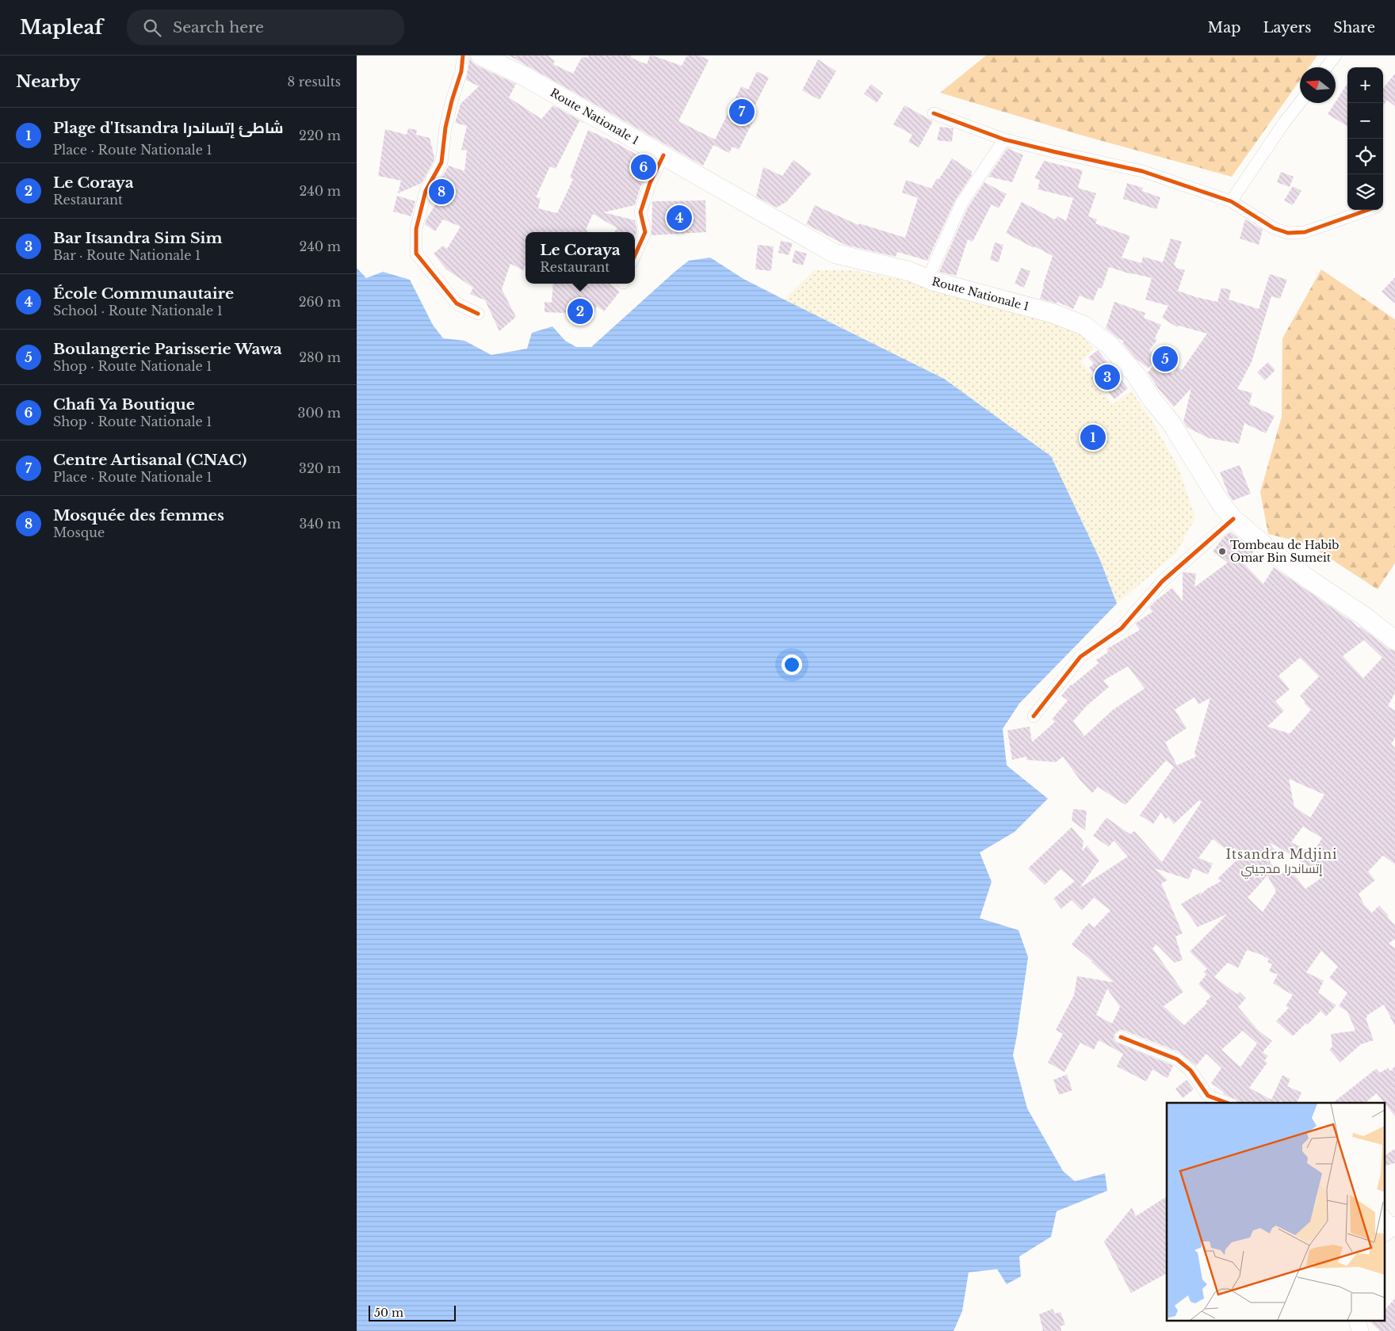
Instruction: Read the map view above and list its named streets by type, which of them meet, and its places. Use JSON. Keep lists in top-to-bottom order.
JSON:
{
  "streets": {
    "main road": ["Route Nationale 1"]
  },
  "districts": ["Itsandra Mdjini إتساندرا مدجيني"],
  "places": ["Tombeau de Habib Omar Bin Sumeit"],
  "scale_bar": "50 m",
  "north": "left",
  "page": {
    "header": "Mapleaf",
    "search": "Search here",
    "nav": ["Map", "Layers", "Share"],
    "heading": ["Nearby", "8 results"],
    "map_buttons": ["+", "−"],
    "pins": [
      "7",
      "6",
      "8",
      "4",
      "2",
      "5",
      "3",
      "1"
    ],
    "list": [
      {
        "mark": "1",
        "name": "Plage d'Itsandra شاطئ إتساندرا",
        "note": "Place · Route Nationale 1",
        "value": "220 m"
      },
      {
        "mark": "2",
        "name": "Le Coraya",
        "note": "Restaurant",
        "value": "240 m"
      },
      {
        "mark": "3",
        "name": "Bar Itsandra Sim Sim",
        "note": "Bar · Route Nationale 1",
        "value": "240 m"
      },
      {
        "mark": "4",
        "name": "École Communautaire",
        "note": "School · Route Nationale 1",
        "value": "260 m"
      },
      {
        "mark": "5",
        "name": "Boulangerie Parisserie Wawa",
        "note": "Shop · Route Nationale 1",
        "value": "280 m"
      },
      {
        "mark": "6",
        "name": "Chafi Ya Boutique",
        "note": "Shop · Route Nationale 1",
        "value": "300 m"
      },
      {
        "mark": "7",
        "name": "Centre Artisanal (CNAC)",
        "note": "Place · Route Nationale 1",
        "value": "320 m"
      },
      {
        "mark": "8",
        "name": "Mosquée des femmes",
        "note": "Mosque",
        "value": "340 m"
      }
    ],
    "popup": ["Le Coraya", "Restaurant"],
    "scale": "50 m"
  }
}
